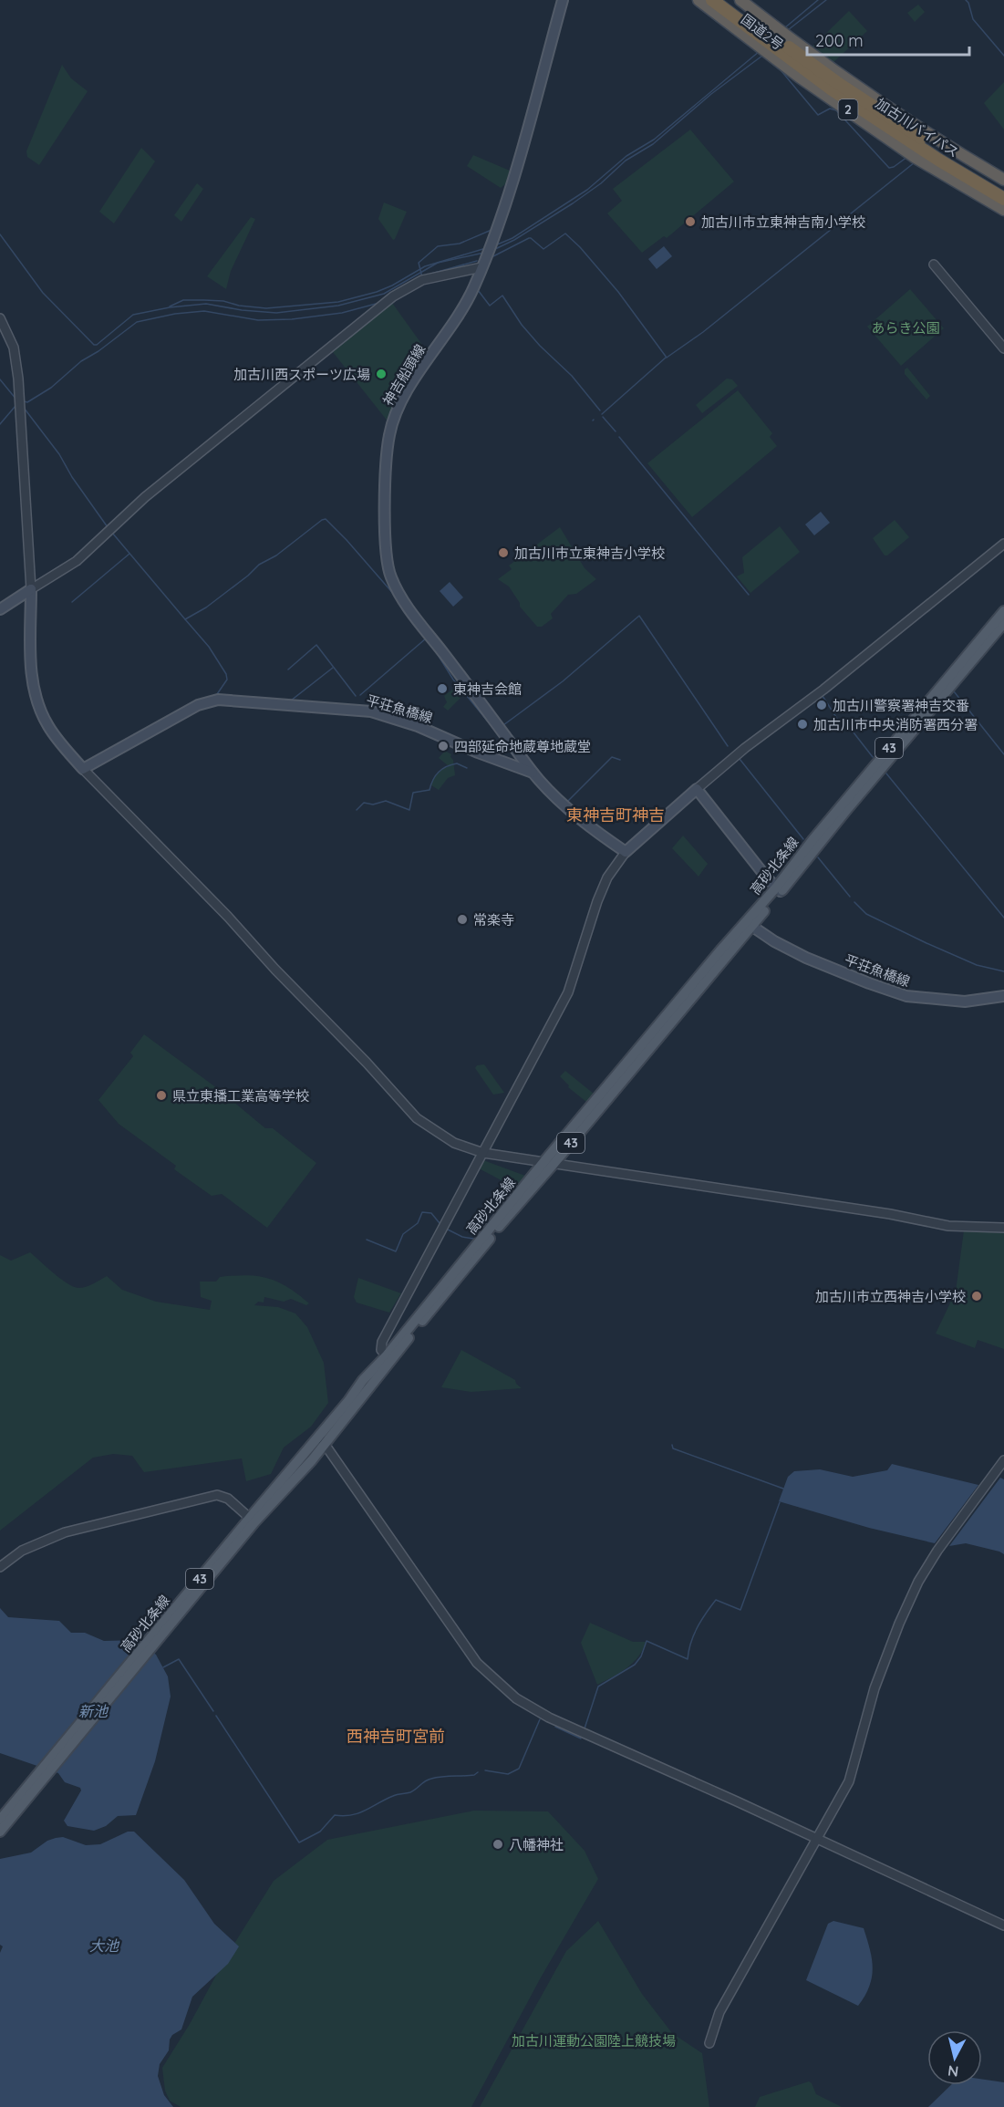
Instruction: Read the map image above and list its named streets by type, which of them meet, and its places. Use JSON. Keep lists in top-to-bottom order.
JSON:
{
  "streets": {
    "highway": ["国道2号", "2", "加古川バイパス"],
    "main road": [
      "神吉船頭線",
      "平荘魚橋線",
      "43",
      "高砂北条線"
    ]
  },
  "crossings": [
    ["神吉船頭線", "平荘魚橋線"],
    ["平荘魚橋線", "高砂北条線"]
  ],
  "districts": ["東神吉町神吉", "西神吉町宮前"],
  "water": ["新池", "大池"],
  "parks": ["あらき公園", "加古川運動公園陸上競技場"],
  "places": [
    "加古川市立東神吉南小学校",
    "加古川西スポーツ広場",
    "加古川市立東神吉小学校",
    "東神吉会館",
    "加古川警察署神吉交番",
    "加古川市中央消防署西分署",
    "四部延命地蔵尊地蔵堂",
    "常楽寺",
    "県立東播工業高等学校",
    "加古川市立西神吉小学校",
    "八幡神社"
  ],
  "scale_bar": "200 m",
  "north": "bottom"
}
